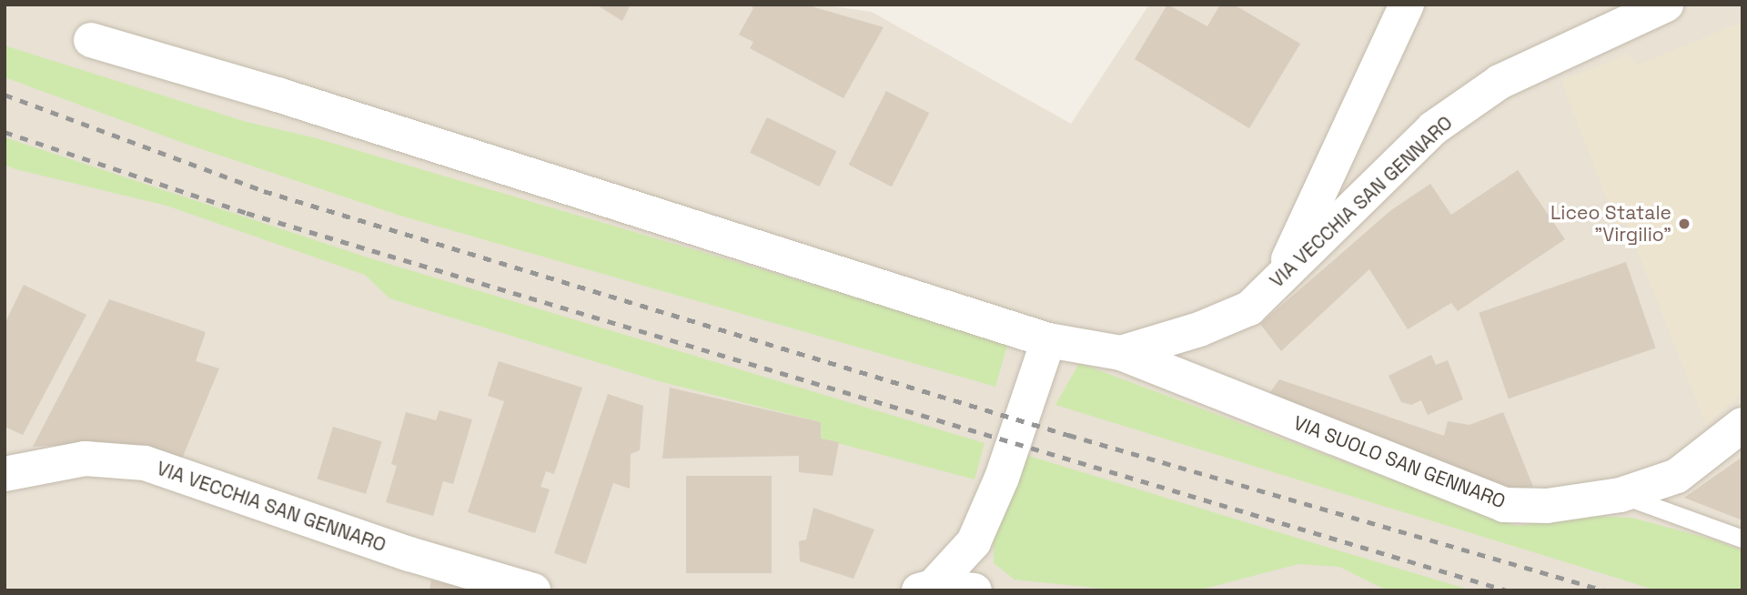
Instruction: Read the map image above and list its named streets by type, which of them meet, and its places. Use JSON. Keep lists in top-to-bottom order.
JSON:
{
  "streets": {
    "street": ["VIA VECCHIA SAN GENNARO", "VIA SUOLO SAN GENNARO"]
  },
  "crossings": [
    ["VIA VECCHIA SAN GENNARO", "VIA SUOLO SAN GENNARO"]
  ],
  "places": ["Liceo Statale \"Virgilio\""]
}
